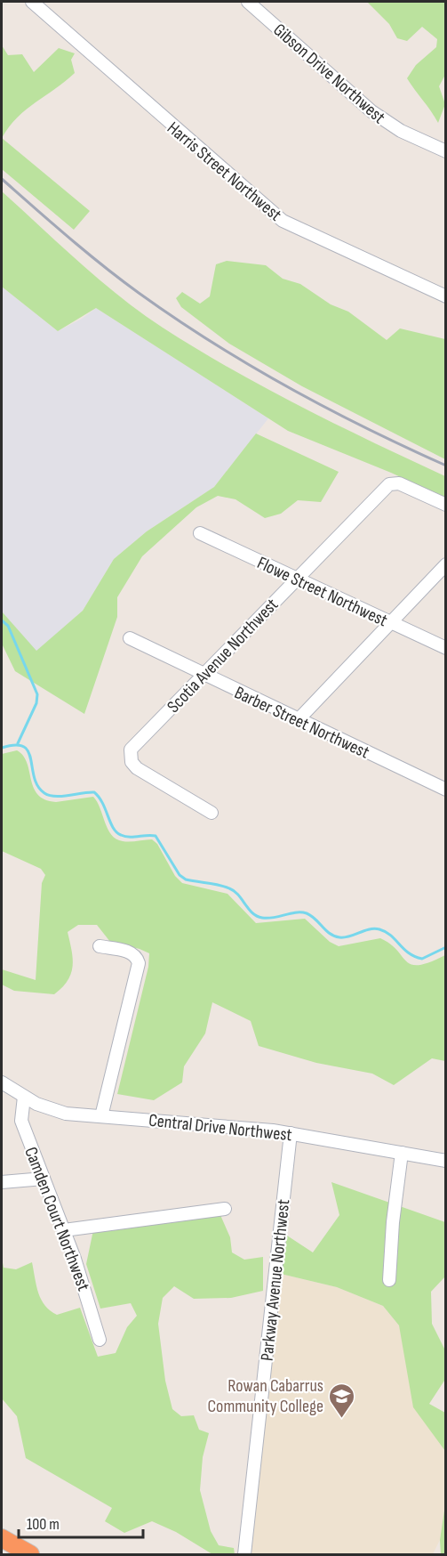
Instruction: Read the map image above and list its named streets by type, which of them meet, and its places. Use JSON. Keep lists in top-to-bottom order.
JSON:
{
  "streets": {
    "street": [
      "Gibson Drive Northwest",
      "Harris Street Northwest",
      "Flowe Street Northwest",
      "Scotia Avenue Northwest",
      "Barber Street Northwest",
      "Central Drive Northwest",
      "Camden Court Northwest",
      "Parkway Avenue Northwest"
    ]
  },
  "crossings": [
    ["Flowe Street Northwest", "Scotia Avenue Northwest"],
    ["Scotia Avenue Northwest", "Barber Street Northwest"],
    ["Central Drive Northwest", "Camden Court Northwest"],
    ["Central Drive Northwest", "Parkway Avenue Northwest"]
  ],
  "places": {
    "school or university": ["Rowan Cabarrus Community College"]
  },
  "scale_bar": "100 m"
}
